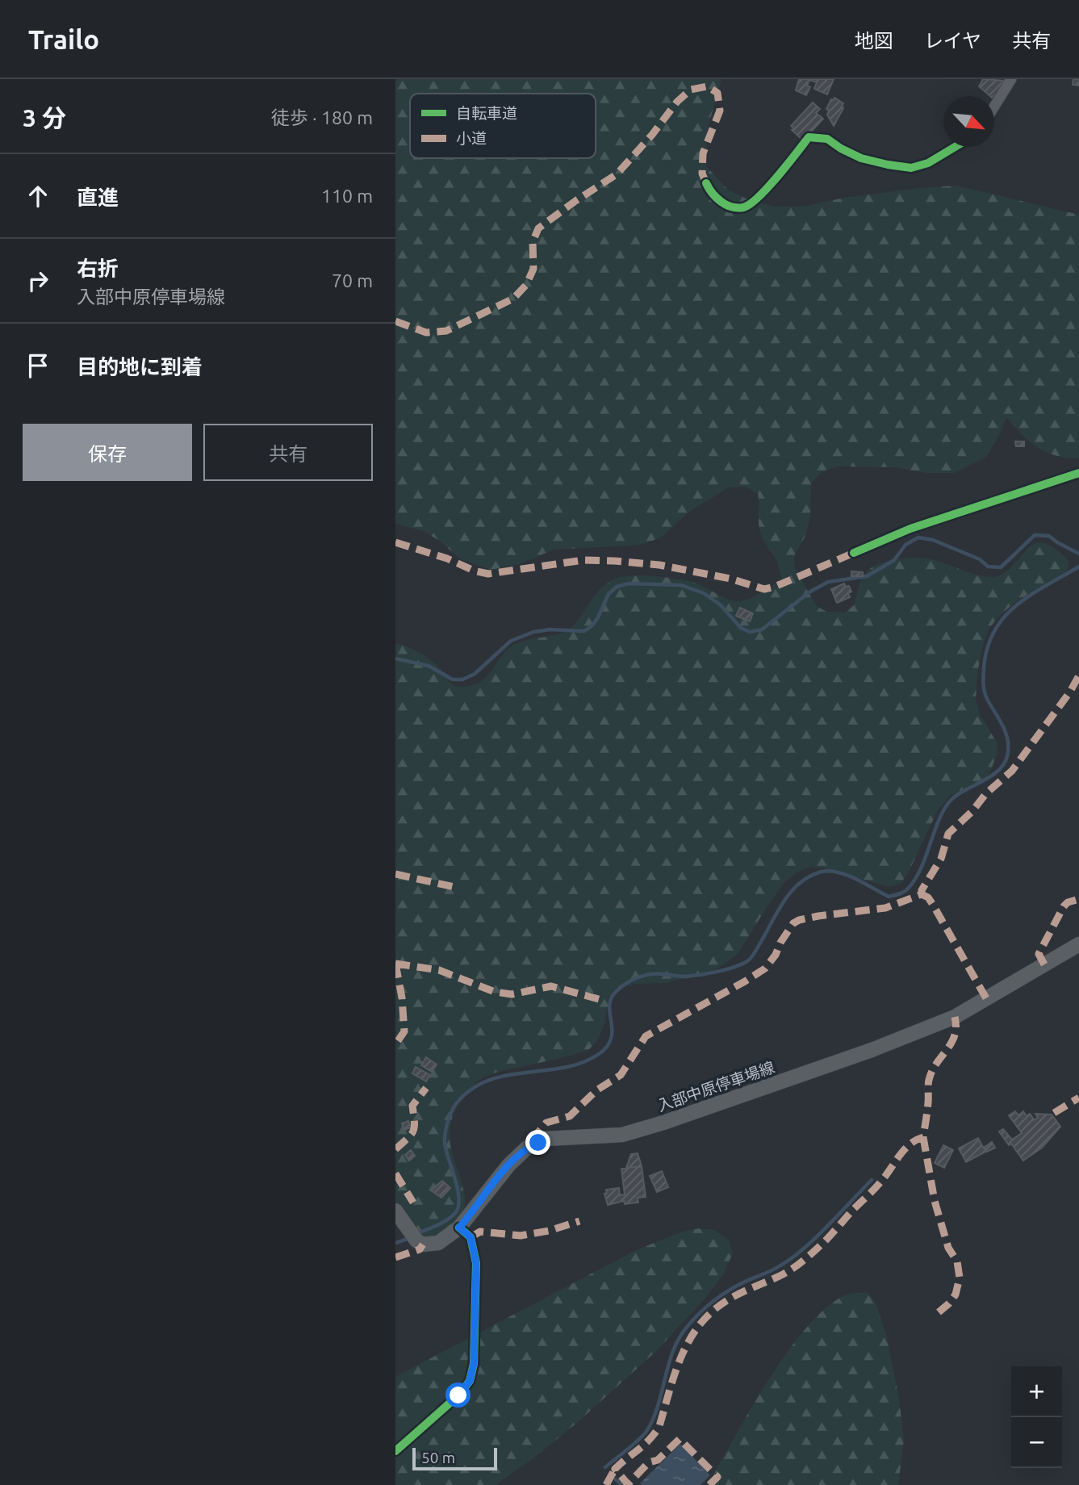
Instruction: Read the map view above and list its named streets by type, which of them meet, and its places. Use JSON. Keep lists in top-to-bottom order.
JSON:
{
  "streets": {
    "main road": ["入部中原停車場線"]
  },
  "legend": ["自転車道", "小道"],
  "scale_bar": "50 m",
  "north": "bottom right",
  "page": {
    "header": "Trailo",
    "nav": ["地図", "レイヤ", "共有"],
    "heading": ["3 分", "徒歩 · 180 m"],
    "list": [
      ["直進", "110 m"],
      ["右折", "入部中原停車場線", "70 m"],
      "目的地に到着"
    ],
    "buttons": ["保存", "共有"],
    "map_buttons": ["+", "−"],
    "scale": "50 m"
  }
}
